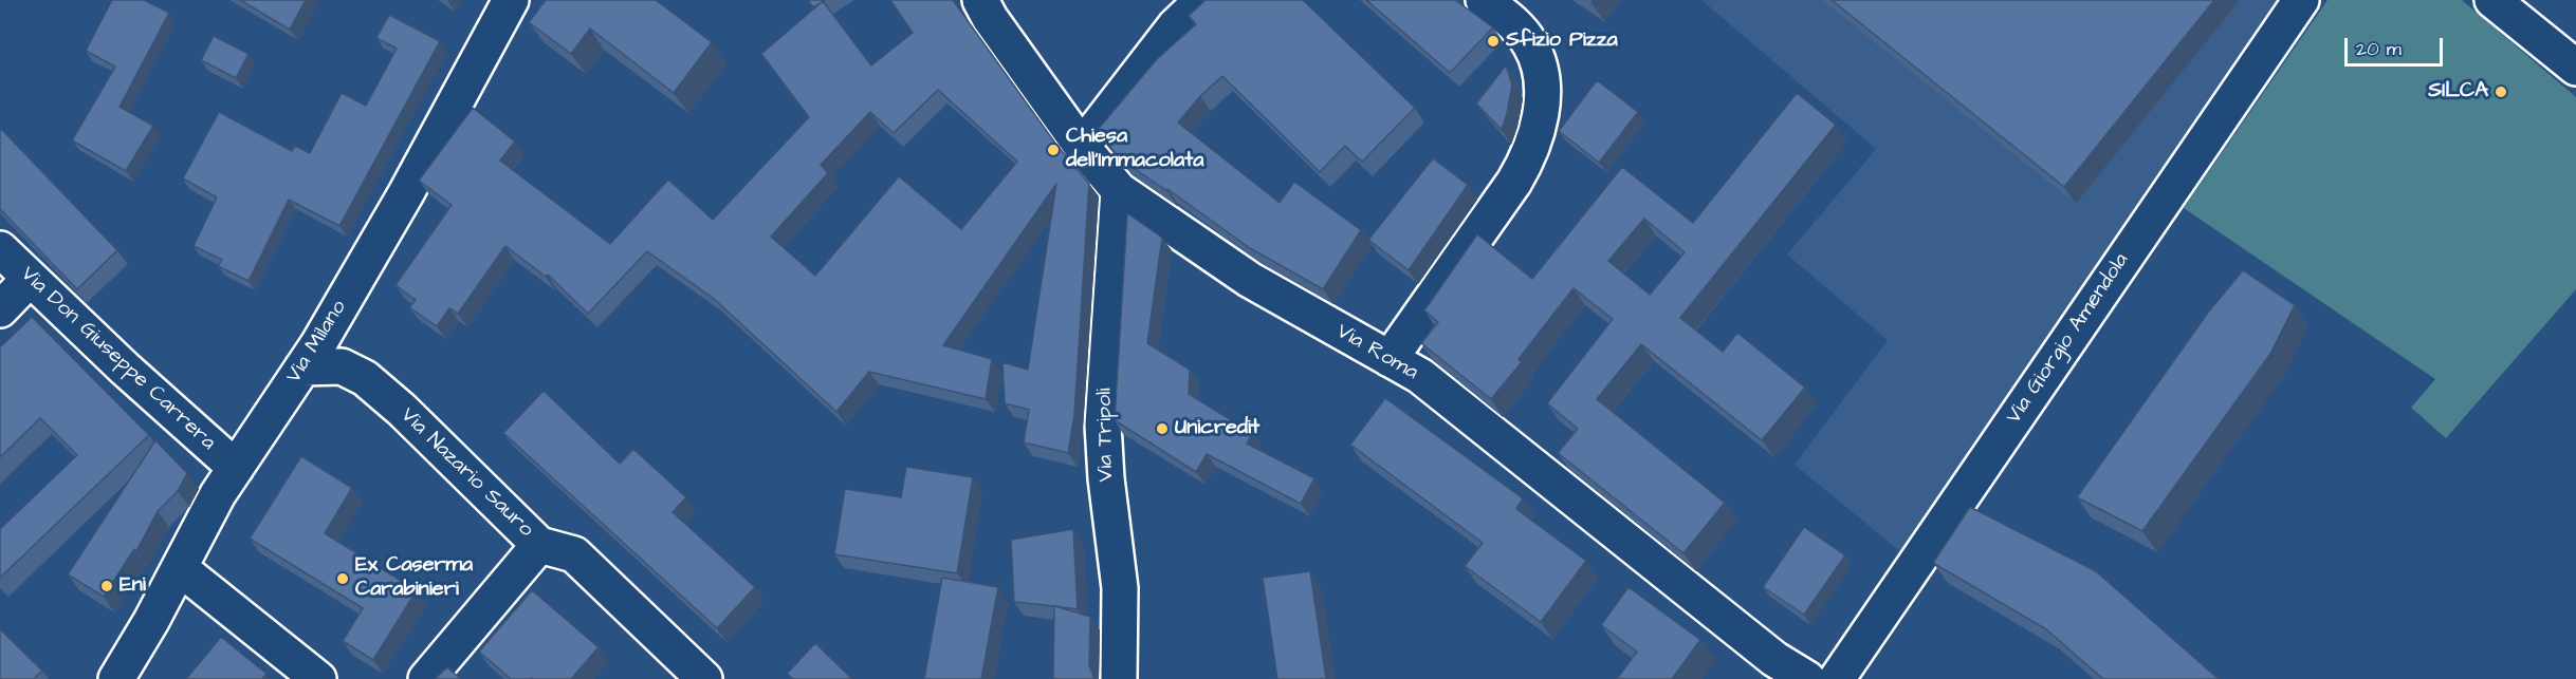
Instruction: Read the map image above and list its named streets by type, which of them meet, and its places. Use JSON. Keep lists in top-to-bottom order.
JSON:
{
  "streets": {
    "street": [
      "Via Giorgio Amendola",
      "Via Milano",
      "Via Roma",
      "Via Don Giuseppe Carrera",
      "Via Tripoli",
      "Via Nazario Sauro"
    ]
  },
  "crossings": [
    ["Via Milano", "Via Don Giuseppe Carrera"],
    ["Via Milano", "Via Nazario Sauro"],
    ["Via Roma", "Via Tripoli"]
  ],
  "places": [
    "Sfizio Pizza",
    "SILCA",
    "Chiesa dell'Immacolata",
    "Unicredit",
    "Ex Caserma Carabinieri",
    "Eni"
  ],
  "scale_bar": "20 m"
}
